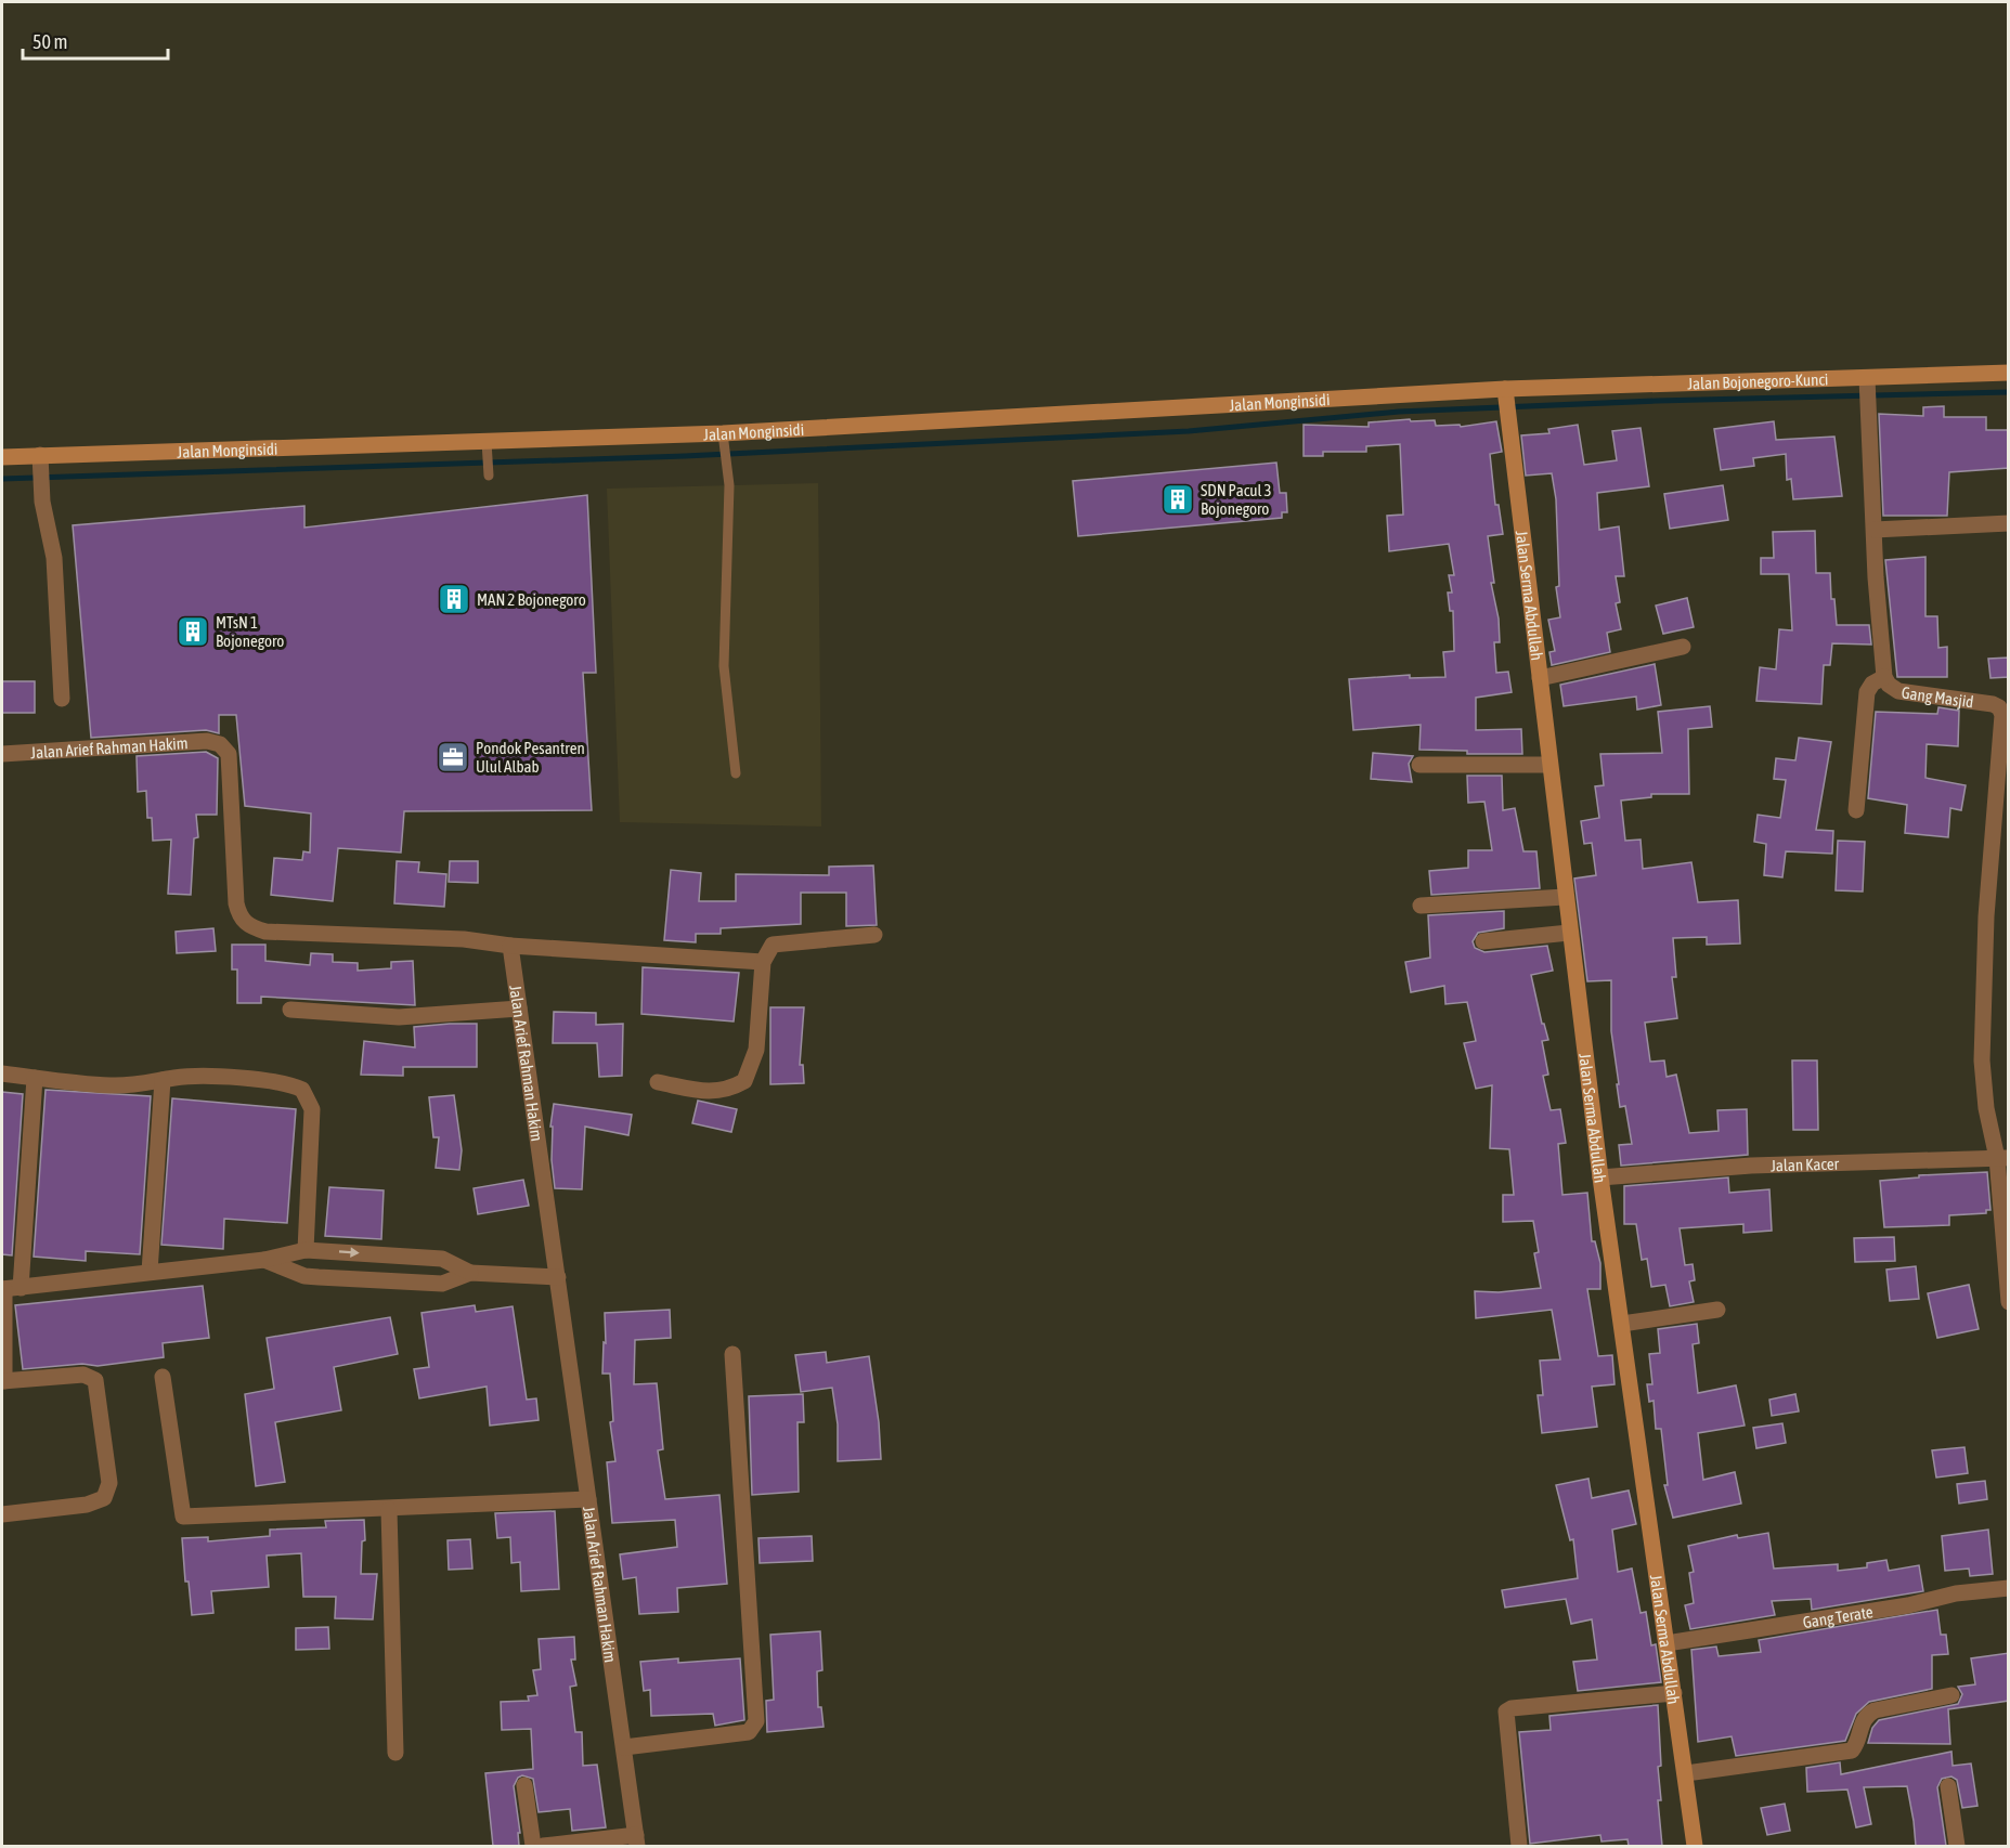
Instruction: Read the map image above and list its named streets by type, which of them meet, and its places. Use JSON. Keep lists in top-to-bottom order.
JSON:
{
  "streets": {
    "main road": ["Jalan Bojonegoro-Kunci", "Jalan Monginsidi", "Jalan Serma Abdullah"],
    "street": [
      "Gang Masjid",
      "Jalan Arief Rahman Hakim",
      "Jalan Kacer",
      "Gang Terate"
    ]
  },
  "crossings": [
    ["Jalan Bojonegoro-Kunci", "Jalan Monginsidi"],
    ["Jalan Bojonegoro-Kunci", "Jalan Serma Abdullah"],
    ["Jalan Bojonegoro-Kunci", "Gang Masjid"],
    ["Jalan Monginsidi", "Jalan Serma Abdullah"],
    ["Jalan Serma Abdullah", "Jalan Kacer"],
    ["Jalan Serma Abdullah", "Gang Terate"],
    ["Gang Masjid", "Jalan Kacer"]
  ],
  "places": {
    "building": ["SDN Pacul 3 Bojonegoro", "MAN 2 Bojonegoro", "MTsN 1 Bojonegoro"],
    "office": ["Pondok Pesantren Ulul Albab"]
  },
  "scale_bar": "50 m"
}
